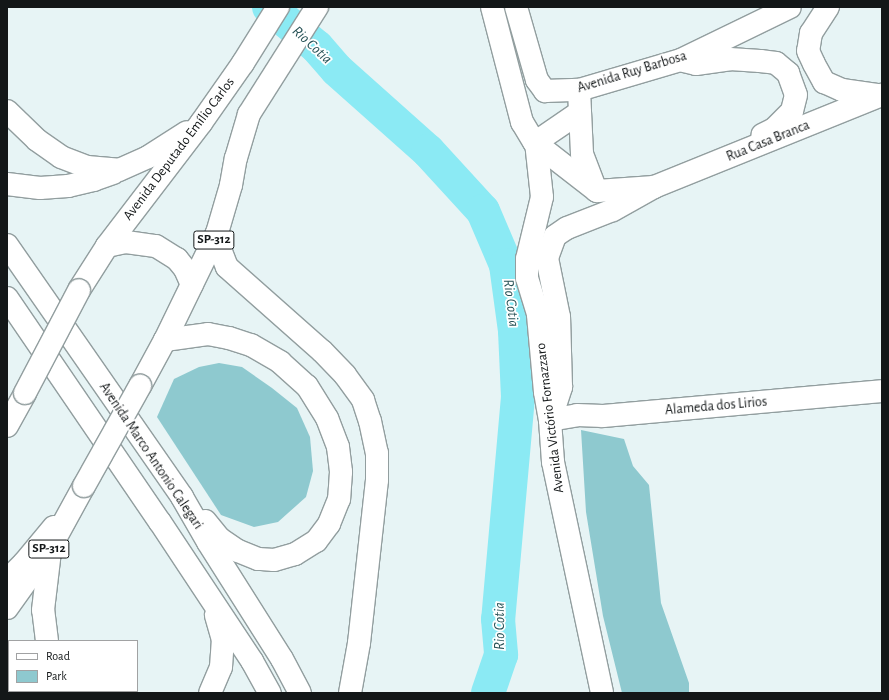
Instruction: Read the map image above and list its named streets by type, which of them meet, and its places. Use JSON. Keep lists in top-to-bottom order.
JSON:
{
  "streets": {
    "main road": [
      "Avenida Ruy Barbosa",
      "Rua Casa Branca",
      "Avenida Deputado Emílio Carlos",
      "SP-312",
      "Alameda dos Lirios",
      "Avenida Victório Fornazzaro",
      "Avenida Marco Antonio Calegari"
    ]
  },
  "crossings": [
    ["Alameda dos Lirios", "Avenida Victório Fornazzaro"]
  ],
  "water": ["Rio Cotia"],
  "legend": ["Road", "Park"]
}
